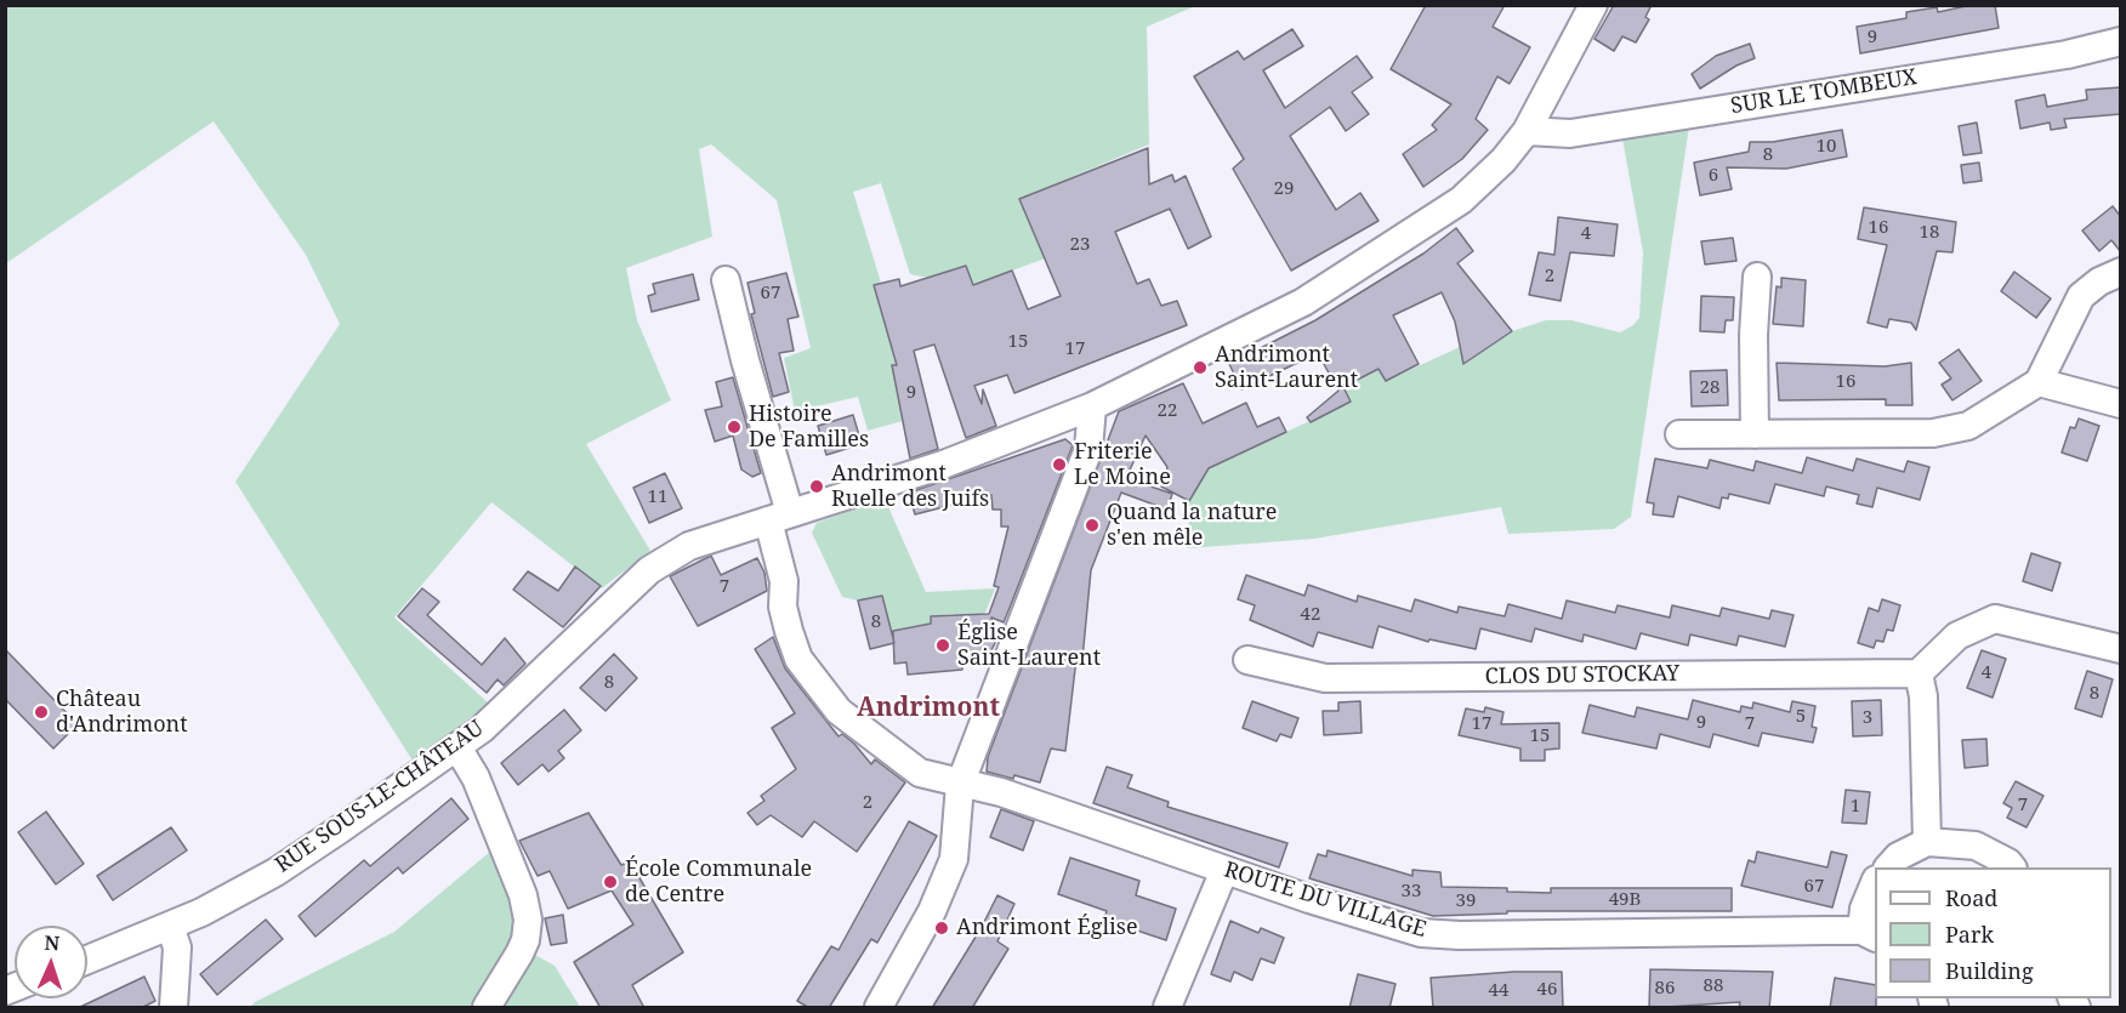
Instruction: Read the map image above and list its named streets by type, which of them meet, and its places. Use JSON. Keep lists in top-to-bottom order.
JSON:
{
  "streets": {
    "street": [
      "SUR LE TOMBEUX",
      "CLOS DU STOCKAY",
      "RUE SOUS-LE-CHÂTEAU",
      "ROUTE DU VILLAGE"
    ]
  },
  "crossings": [
    ["SUR LE TOMBEUX", "RUE SOUS-LE-CHÂTEAU"],
    ["RUE SOUS-LE-CHÂTEAU", "ROUTE DU VILLAGE"]
  ],
  "districts": ["Andrimont"],
  "places": [
    "Andrimont Saint-Laurent",
    "Histoire De Familles",
    "Friterie Le Moine",
    "Andrimont Ruelle des Juifs",
    "Quand la nature s'en mêle",
    "Église Saint-Laurent",
    "Château d'Andrimont",
    "École Communale de Centre",
    "Andrimont Église"
  ],
  "house_numbers": [
    "9",
    "10",
    "8",
    "6",
    "29",
    "16",
    "18",
    "4",
    "23",
    "2",
    "67",
    "15",
    "17",
    "16",
    "28",
    "9",
    "22",
    "11",
    "7",
    "42",
    "8",
    "4",
    "8",
    "8",
    "5",
    "3",
    "9",
    "17",
    "7",
    "15",
    "2",
    "7",
    "1",
    "67",
    "33",
    "49B",
    "39",
    "88",
    "86",
    "46",
    "44"
  ],
  "legend": ["Road", "Park", "Building"],
  "north": "top"
}
